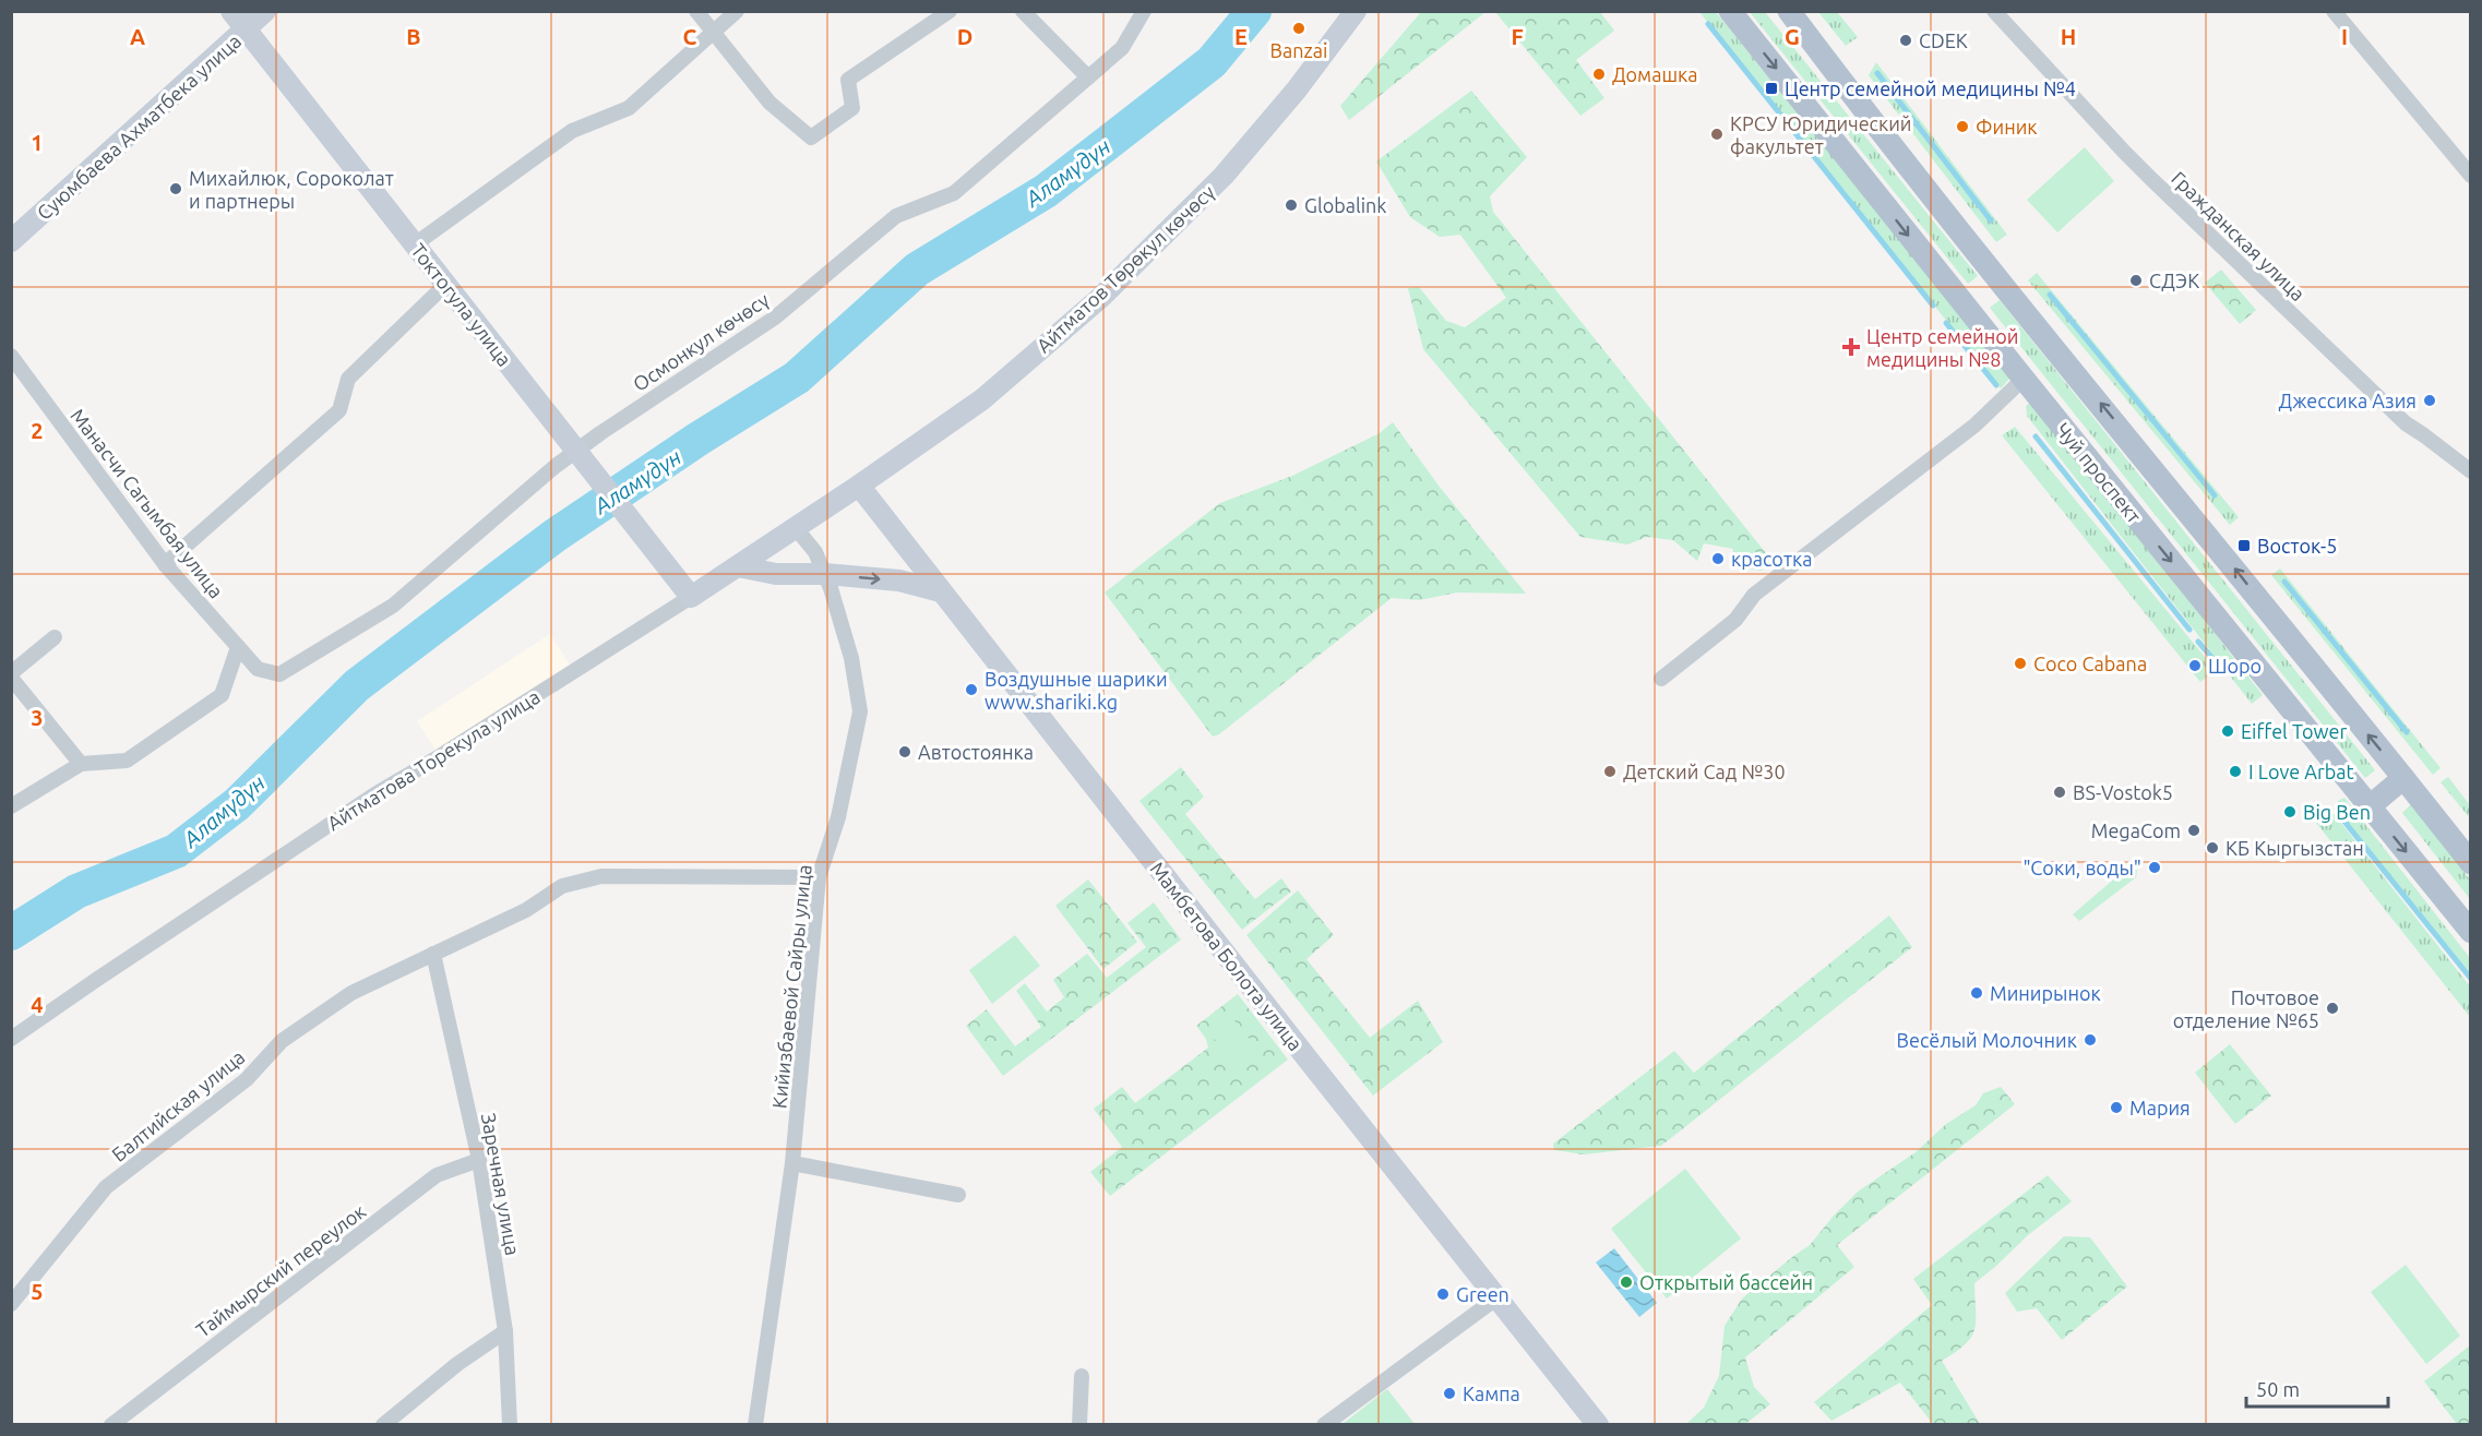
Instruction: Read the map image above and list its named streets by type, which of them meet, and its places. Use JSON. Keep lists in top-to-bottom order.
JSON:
{
  "streets": {
    "main road": ["Чуй проспект"],
    "street": [
      "Суюмбаева Ахматбека улица",
      "Гражданская улица",
      "Айтматов Төрөкул көчөсү",
      "Токтогула улица",
      "Осмонкул көчөсү",
      "Манасчи Сагымбая улица",
      "Айтматова Торекула улица",
      "Мамбетова Болота улица",
      "Кийизбаевой Сайры улица",
      "Балтийская улица",
      "Заречная улица",
      "Таймырский переулок"
    ]
  },
  "crossings": [
    ["Суюмбаева Ахматбека улица", "Токтогула улица"],
    ["Айтматов Төрөкул көчөсү", "Айтматова Торекула улица"],
    ["Айтматов Төрөкул көчөсү", "Мамбетова Болота улица"],
    ["Токтогула улица", "Осмонкул көчөсү"],
    ["Токтогула улица", "Айтматова Торекула улица"],
    ["Осмонкул көчөсү", "Манасчи Сагымбая улица"],
    ["Айтматова Торекула улица", "Мамбетова Болота улица"],
    ["Айтматова Торекула улица", "Кийизбаевой Сайры улица"],
    ["Кийизбаевой Сайры улица", "Балтийская улица"],
    ["Балтийская улица", "Заречная улица"],
    ["Заречная улица", "Таймырский переулок"]
  ],
  "water": ["Аламүдүн"],
  "places": {
    "other": [
      "Banzai",
      "CDEK",
      "Домашка",
      "Финик",
      "КРСУ Юридический факультет",
      "Михайлюк, Сороколат и партнеры",
      "Globalink",
      "СДЭК",
      "Джессика Азия",
      "красотка",
      "Coco Cabana",
      "Шоро",
      "Воздушные шарики www.shariki.kg",
      "Eiffel Tower",
      "Автостоянка",
      "Детский Сад №30",
      "I Love Arbat",
      "BS-Vostok5",
      "Big Ben",
      "MegaCom",
      "КБ Кыргызстан",
      "\"Соки, воды\"",
      "Минирынок",
      "Почтовое отделение №65",
      "Весёлый Молочник",
      "Мария",
      "Открытый бассейн",
      "Green",
      "Кампа"
    ],
    "transit": ["Центр семейной медицины №4", "Восток-5"],
    "health": ["Центр семейной медицины №8"]
  },
  "scale_bar": "50 m",
  "grid": {
    "columns": [
      "A",
      "B",
      "C",
      "D",
      "E",
      "F",
      "G",
      "H",
      "I"
    ],
    "rows": [
      "1",
      "2",
      "3",
      "4",
      "5"
    ]
  }
}
